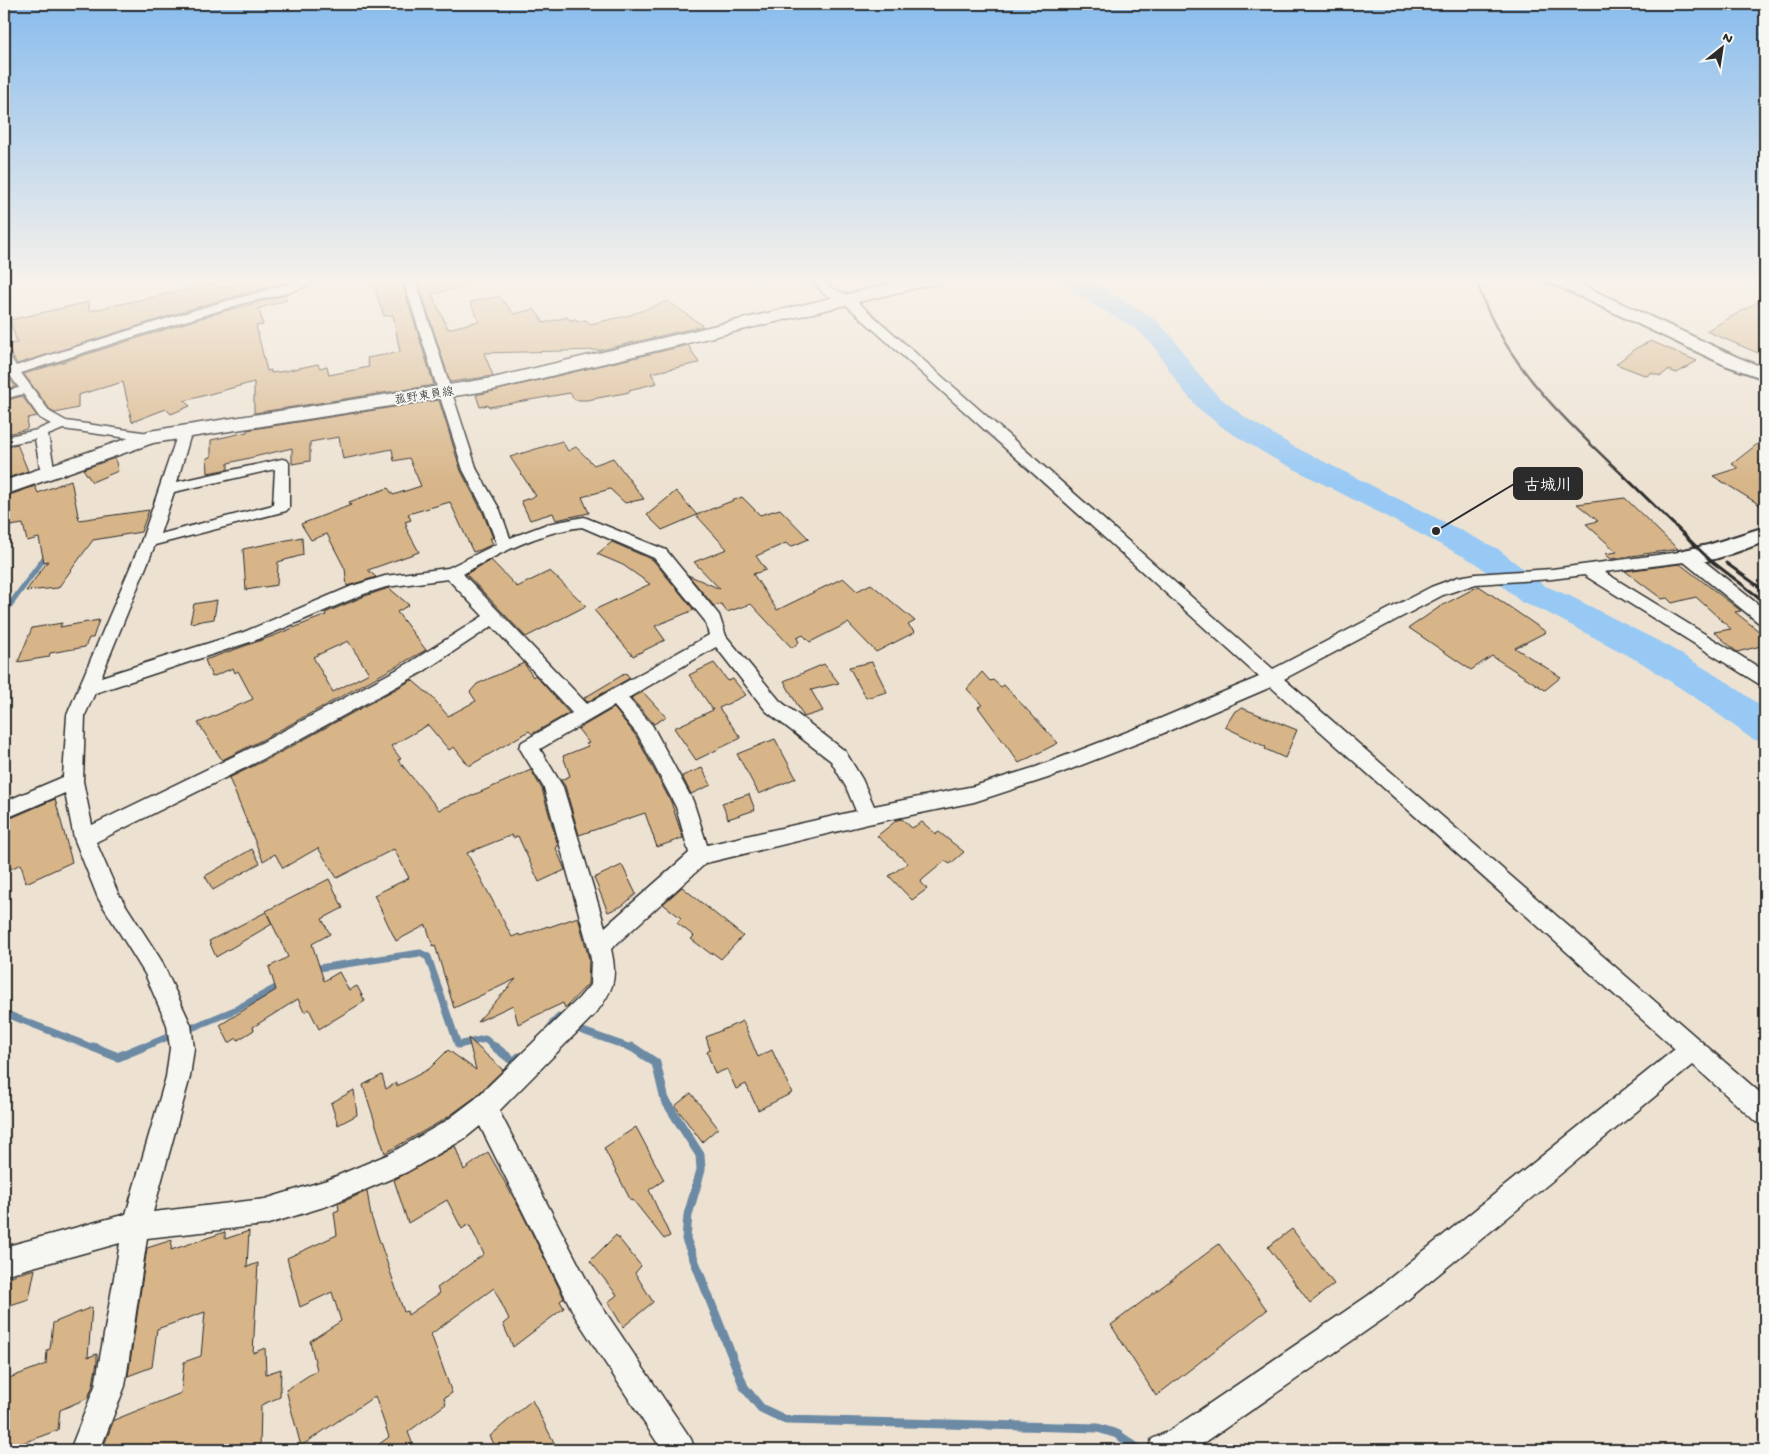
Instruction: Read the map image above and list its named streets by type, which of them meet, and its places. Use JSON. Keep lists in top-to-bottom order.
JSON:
{
  "streets": {
    "main road": ["菰野東員線"]
  },
  "places": ["古城川"],
  "north": "top right"
}
